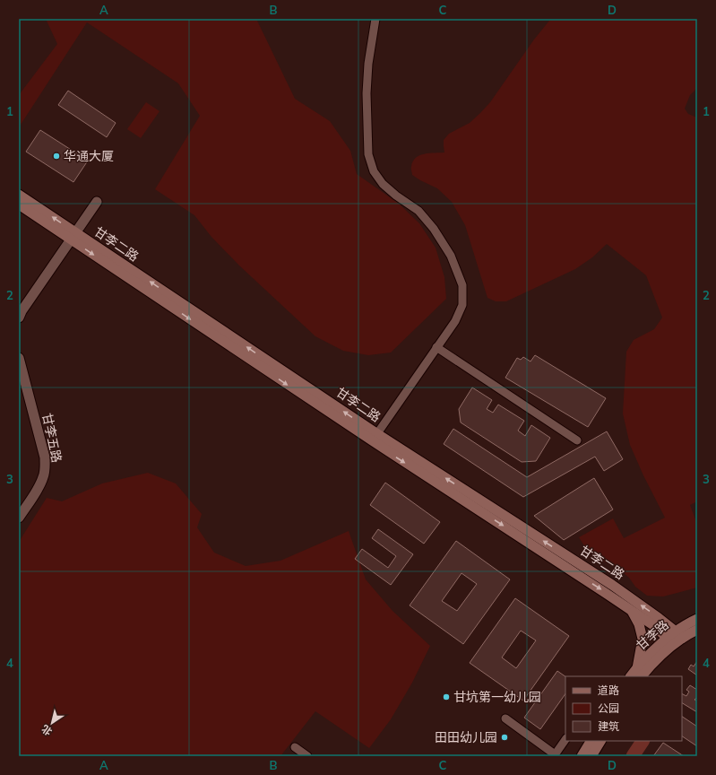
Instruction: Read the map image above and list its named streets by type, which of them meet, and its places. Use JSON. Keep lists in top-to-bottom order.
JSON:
{
  "streets": {
    "main road": ["甘李二路", "甘李路"],
    "street": ["甘李五路"]
  },
  "crossings": [
    ["甘李二路", "甘李路"]
  ],
  "places": ["华通大厦", "甘坑第一幼儿园", "田田幼儿园"],
  "legend": ["道路", "公园", "建筑"],
  "north": "bottom left",
  "grid": {
    "columns": [
      "A",
      "B",
      "C",
      "D"
    ],
    "rows": [
      "1",
      "2",
      "3",
      "4"
    ]
  }
}
